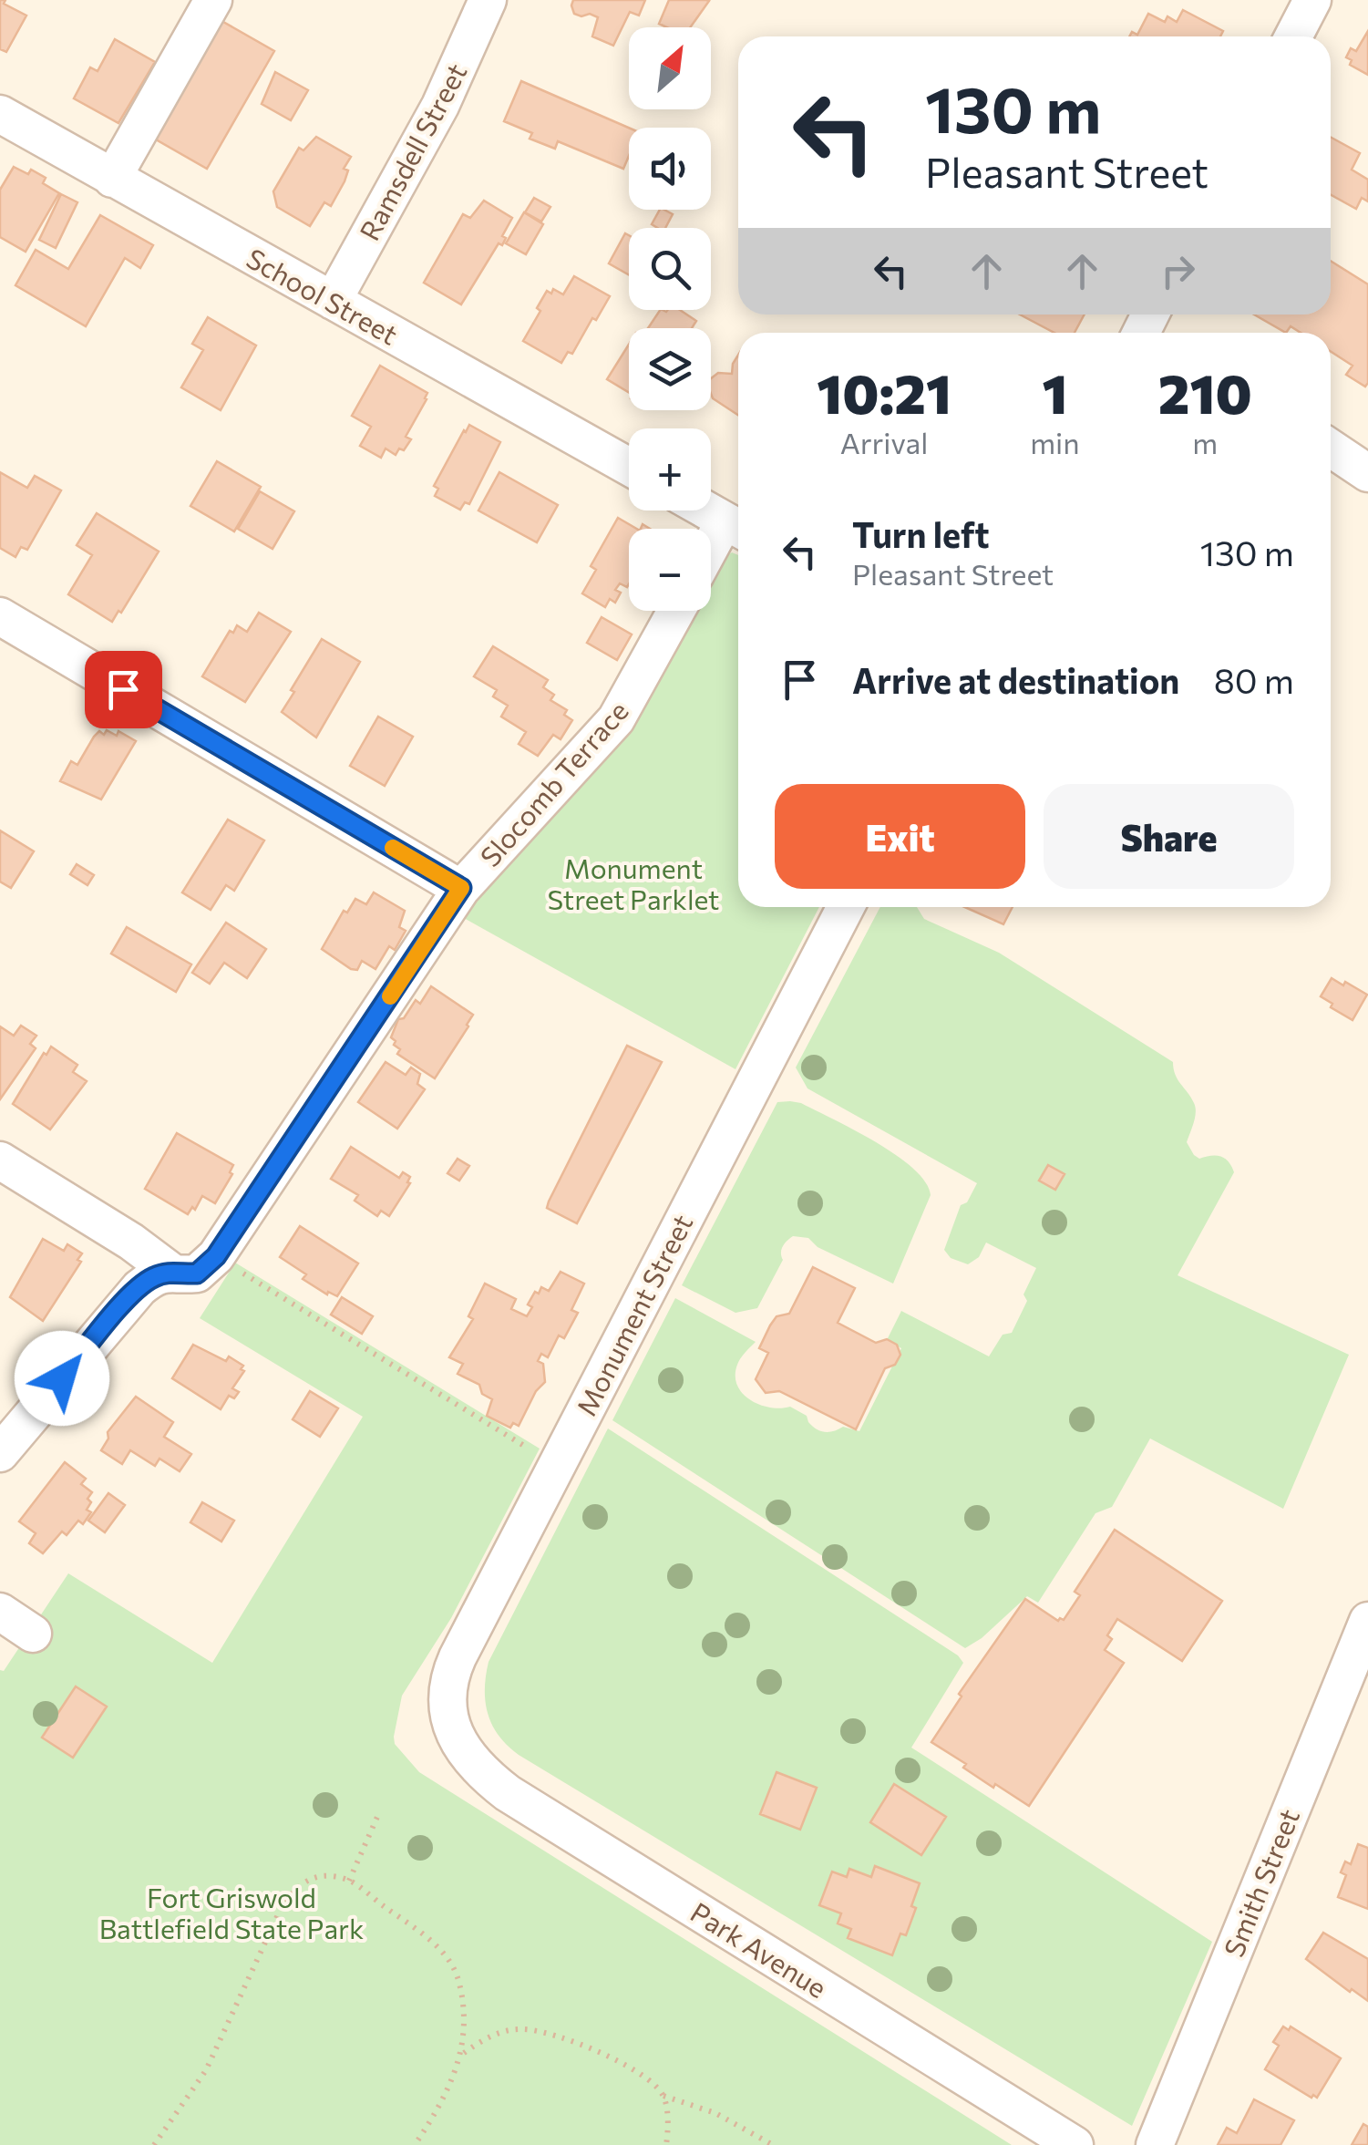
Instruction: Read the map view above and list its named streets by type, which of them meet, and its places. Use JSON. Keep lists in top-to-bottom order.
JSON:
{
  "streets": {
    "street": [
      "Ramsdell Street",
      "School Street",
      "Slocomb Terrace",
      "Monument Street",
      "Smith Street",
      "Park Avenue"
    ]
  },
  "crossings": [
    ["Ramsdell Street", "School Street"],
    ["Monument Street", "Park Avenue"]
  ],
  "parks": ["Monument Street Parklet", "Fort Griswold Battlefield State Park"],
  "north": "top right",
  "page": {
    "map_buttons": ["+", "−"],
    "turn": ["130 m", "Pleasant Street"],
    "eta": [
      "10:21",
      "Arrival",
      "1",
      "min",
      "210",
      "m"
    ],
    "list": [
      {
        "name": "Turn left",
        "note": "Pleasant Street",
        "value": "130 m"
      },
      {
        "name": "Arrive at destination",
        "value": "80 m"
      }
    ],
    "buttons": ["Exit", "Share"]
  }
}
